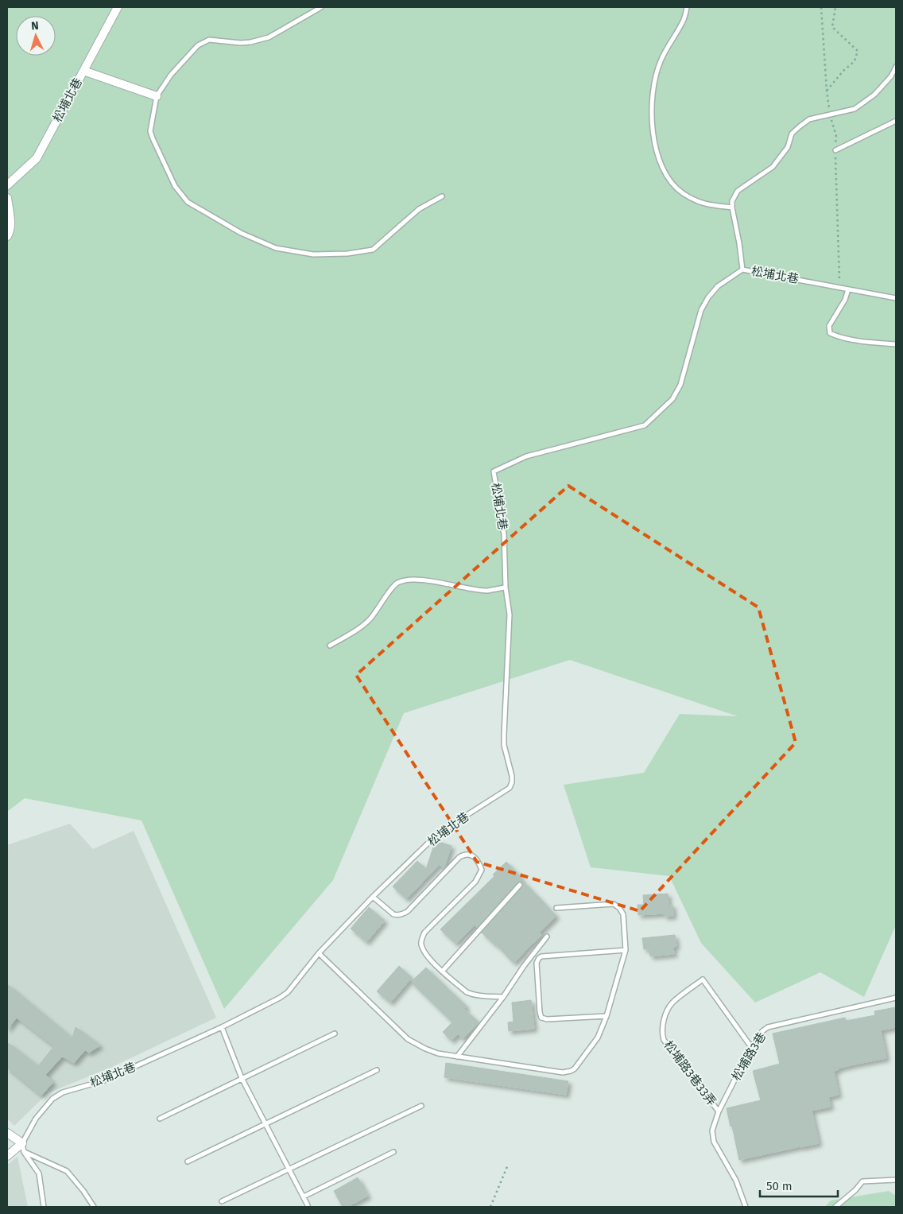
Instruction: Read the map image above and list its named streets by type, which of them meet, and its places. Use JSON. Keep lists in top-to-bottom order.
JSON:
{
  "streets": {
    "street": ["松埔北巷"],
    "lane": ["松埔路3巷", "松埔路3巷33弄"]
  },
  "crossings": [
    ["松埔路3巷", "松埔路3巷33弄"]
  ],
  "scale_bar": "50 m",
  "north": "top"
}
